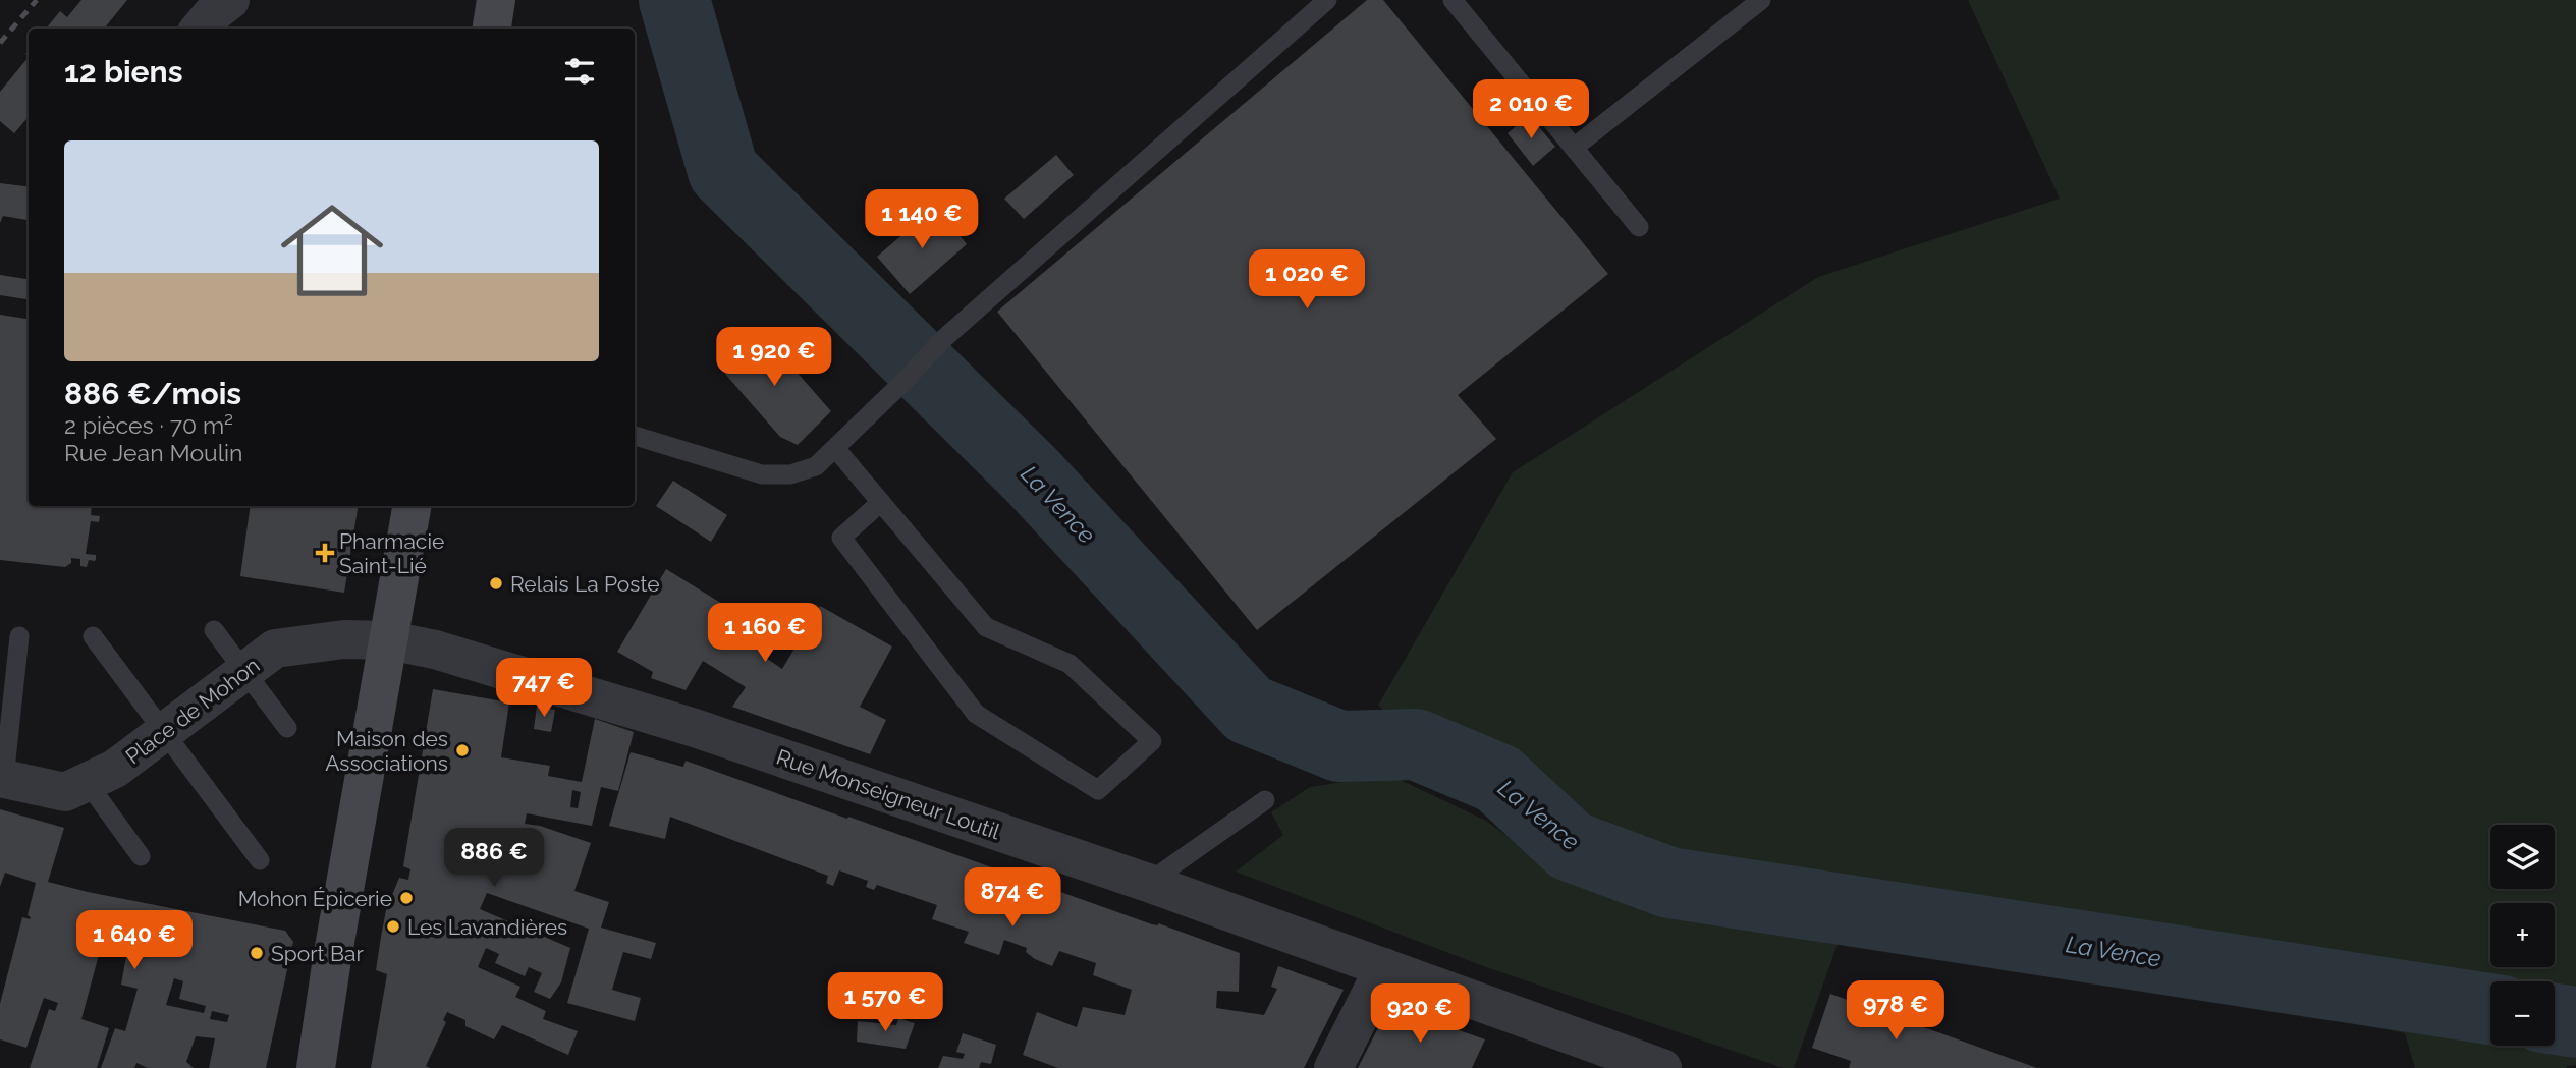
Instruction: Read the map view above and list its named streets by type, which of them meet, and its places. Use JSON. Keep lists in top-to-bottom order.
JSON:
{
  "streets": {
    "street": ["Place de Mohon", "Rue Monseigneur Loutil"]
  },
  "crossings": [
    ["Place de Mohon", "Rue Monseigneur Loutil"]
  ],
  "water": ["La Vence"],
  "places": {
    "health": ["Pharmacie Saint-Lié"],
    "other": [
      "Relais La Poste",
      "Maison des Associations",
      "Mohon Épicerie",
      "Les Lavandières",
      "Sport Bar"
    ]
  },
  "page": {
    "heading": "12 biens",
    "price": [
      "2 010 €",
      "1 140 €",
      "1 020 €",
      "1 920 €",
      "1 160 €",
      "747 €",
      "886 €",
      "874 €",
      "1 640 €",
      "1 570 €",
      "978 €",
      "920 €"
    ],
    "list": [
      {
        "name": "886 €/mois",
        "note": "2 pièces · 70 m² · Rue Jean Moulin"
      }
    ],
    "map_buttons": ["+", "−"]
  }
}
